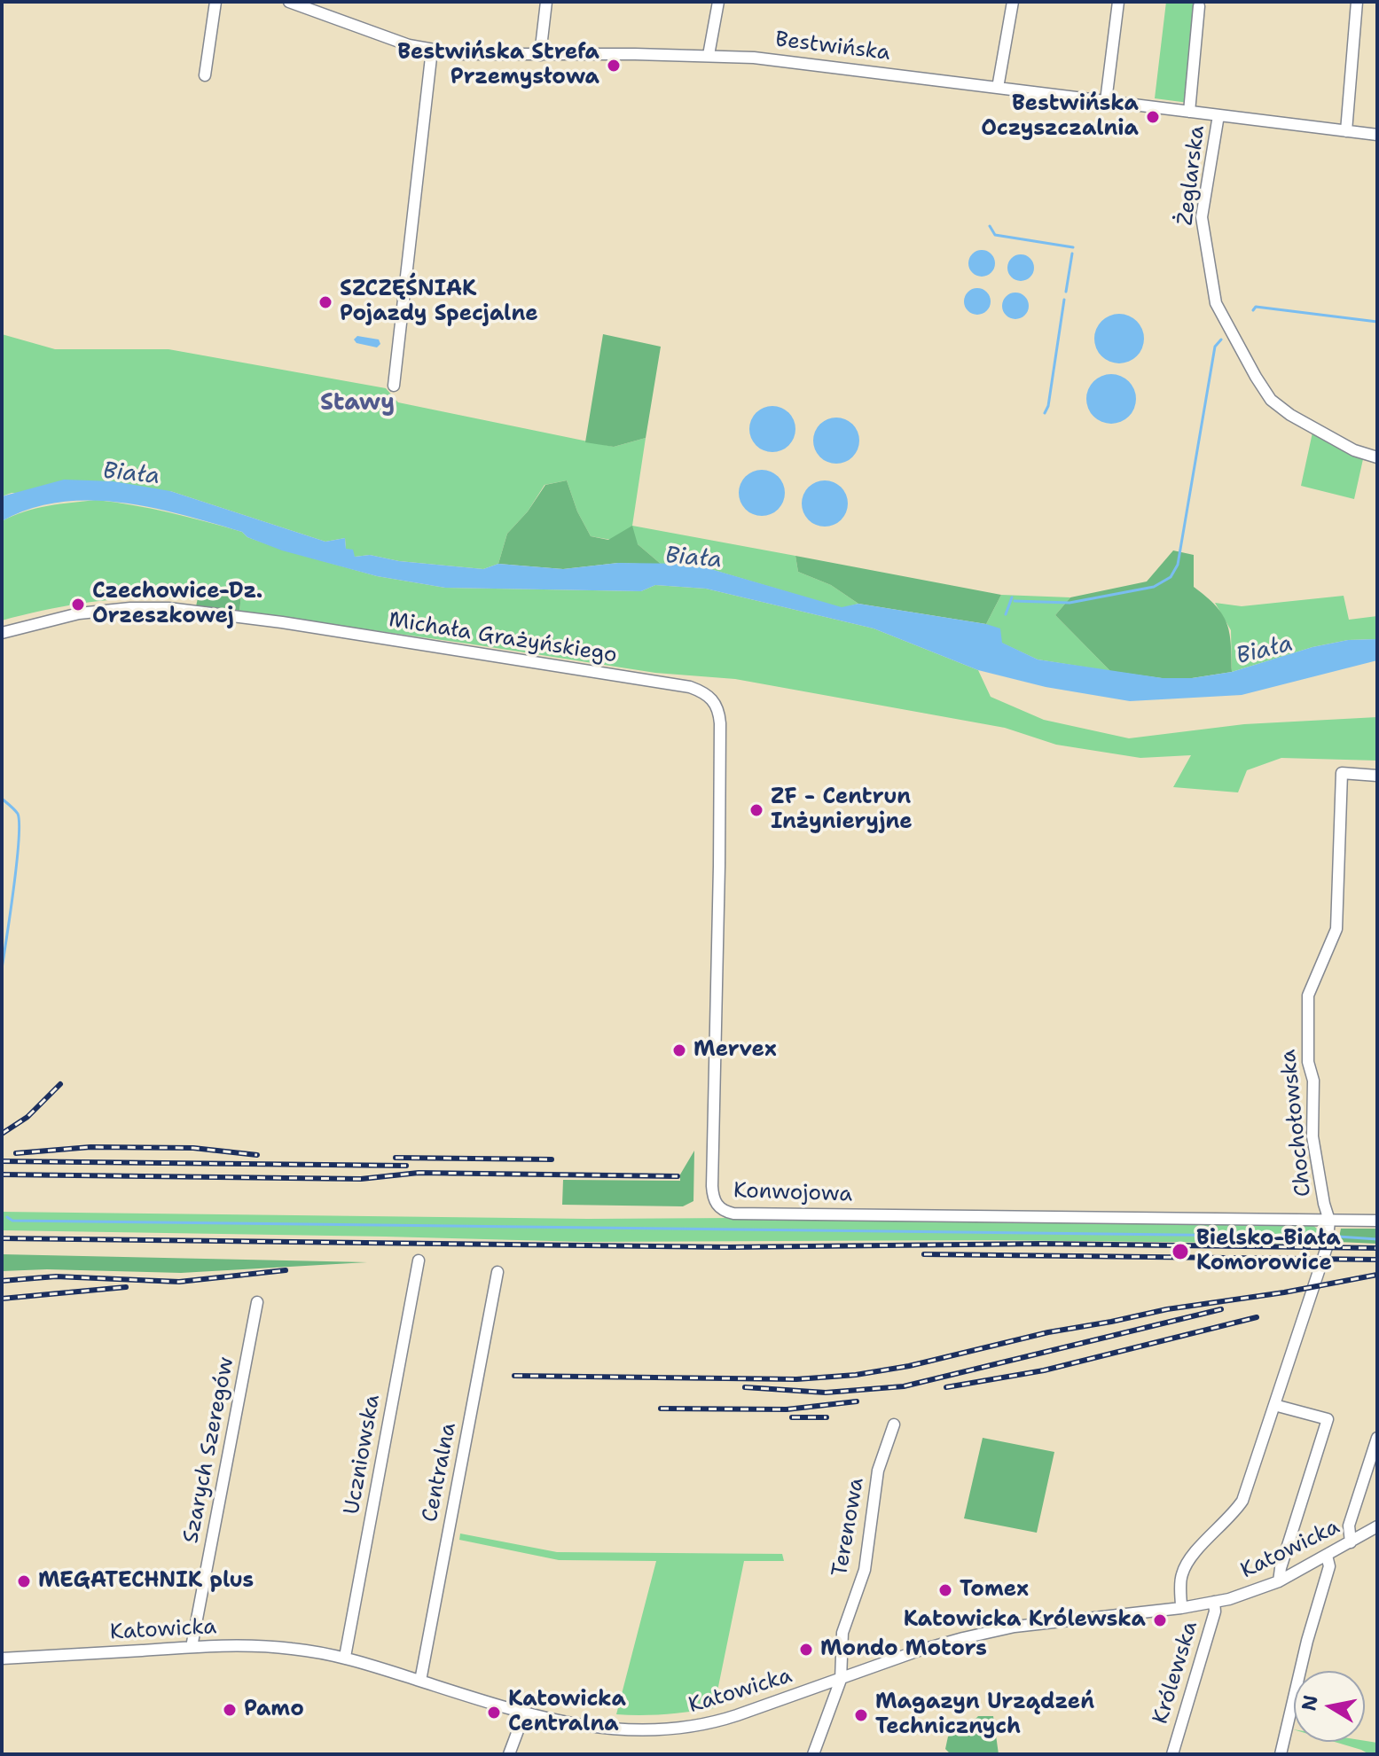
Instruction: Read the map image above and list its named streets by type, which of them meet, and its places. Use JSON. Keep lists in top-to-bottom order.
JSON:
{
  "streets": {
    "street": [
      "Bestwińska",
      "Żeglarska",
      "Michała Grażyńskiego",
      "Chochołowska",
      "Konwojowa",
      "Szarych Szeregów",
      "Uczniowska",
      "Centralna",
      "Terenowa",
      "Katowicka",
      "Królewska"
    ]
  },
  "crossings": [
    ["Bestwińska", "Żeglarska"],
    ["Michała Grażyńskiego", "Konwojowa"],
    ["Chochołowska", "Konwojowa"],
    ["Chochołowska", "Katowicka"],
    ["Szarych Szeregów", "Katowicka"],
    ["Uczniowska", "Katowicka"],
    ["Centralna", "Katowicka"],
    ["Terenowa", "Katowicka"],
    ["Katowicka", "Królewska"]
  ],
  "districts": ["Stawy"],
  "water": ["Biała"],
  "places": [
    "Bestwińska Strefa Przemysłowa",
    "Bestwińska Oczyszczalnia",
    "SZCZĘŚNIAK Pojazdy Specjalne",
    "Czechowice-Dz. Orzeszkowej",
    "ZF - Centrun Inżynieryjne",
    "Mervex",
    "Bielsko-Biała Komorowice",
    "MEGATECHNIK plus",
    "Tomex",
    "Katowicka Królewska",
    "Mondo Motors",
    "Pamo",
    "Katowicka Centralna",
    "Magazyn Urządzeń Technicznych"
  ],
  "north": "left"
}
